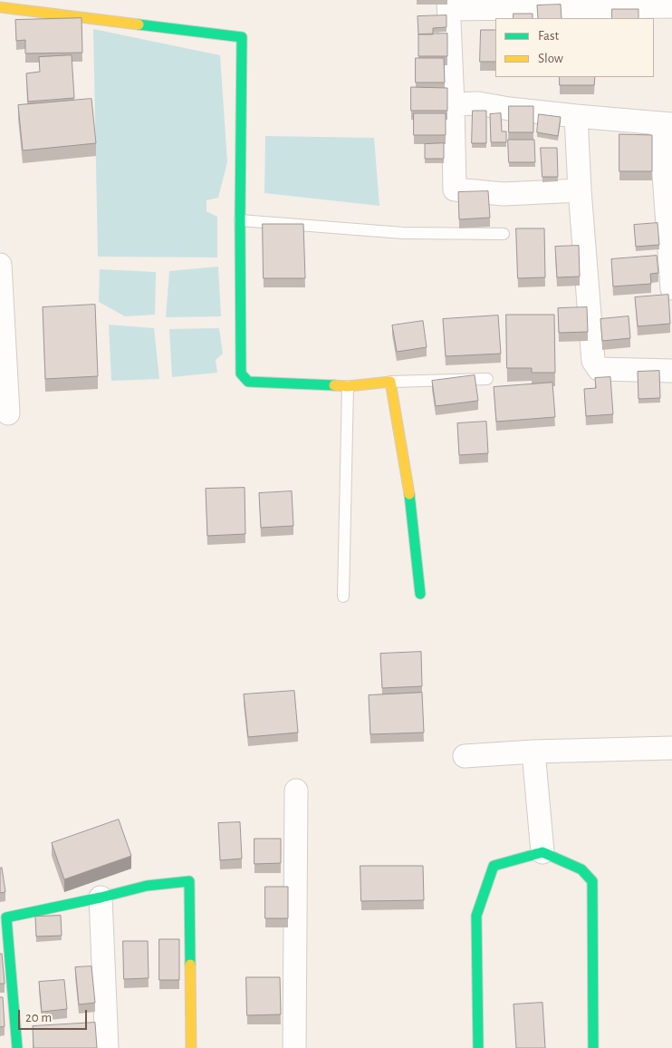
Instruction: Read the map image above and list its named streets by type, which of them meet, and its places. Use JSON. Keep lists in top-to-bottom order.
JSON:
{
  "legend": ["Fast", "Slow"],
  "scale_bar": "20 m"
}
